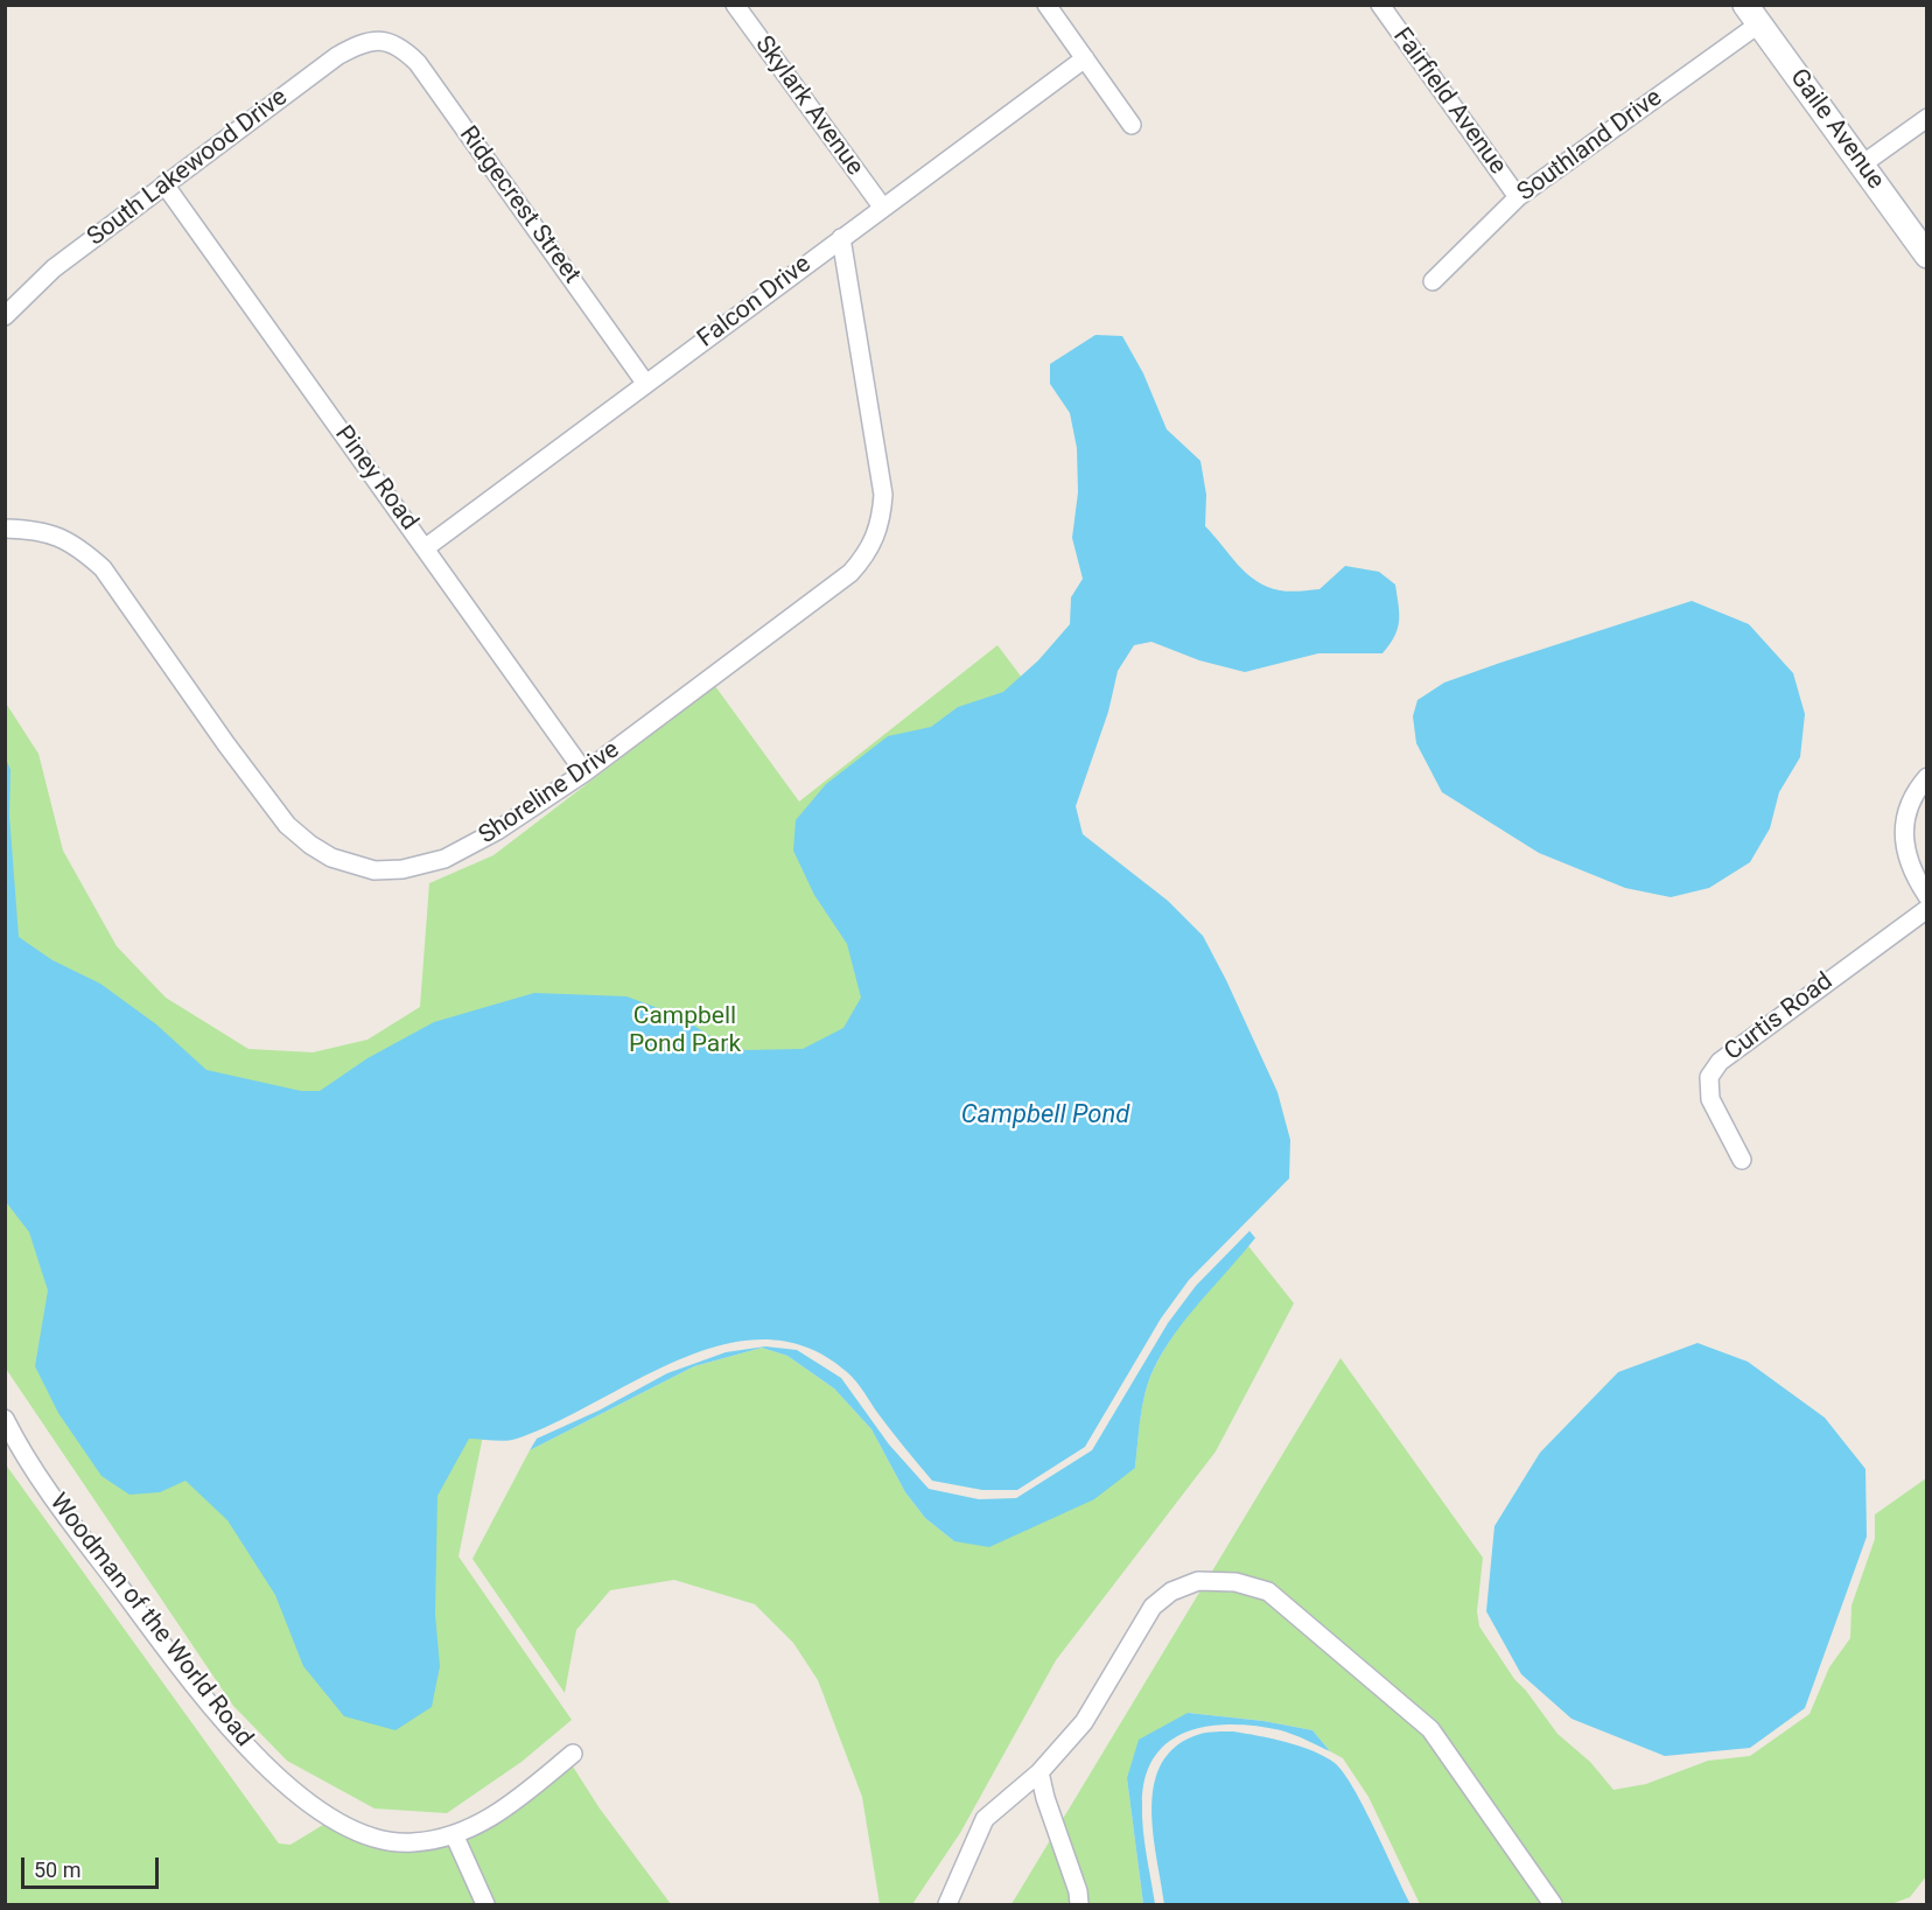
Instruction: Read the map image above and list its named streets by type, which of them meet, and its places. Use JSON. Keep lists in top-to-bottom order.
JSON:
{
  "streets": {
    "street": [
      "Fairfield Avenue",
      "Skylark Avenue",
      "Gaile Avenue",
      "Southland Drive",
      "South Lakewood Drive",
      "Ridgecrest Street",
      "Falcon Drive",
      "Piney Road",
      "Shoreline Drive",
      "Curtis Road",
      "Woodman of the World Road"
    ]
  },
  "crossings": [
    ["Fairfield Avenue", "Southland Drive"],
    ["Skylark Avenue", "Falcon Drive"],
    ["Gaile Avenue", "Southland Drive"],
    ["South Lakewood Drive", "Ridgecrest Street"],
    ["South Lakewood Drive", "Piney Road"],
    ["Ridgecrest Street", "Falcon Drive"],
    ["Falcon Drive", "Piney Road"],
    ["Falcon Drive", "Shoreline Drive"],
    ["Piney Road", "Shoreline Drive"]
  ],
  "water": ["Campbell Pond"],
  "parks": ["Campbell Pond Park"],
  "scale_bar": "50 m"
}
